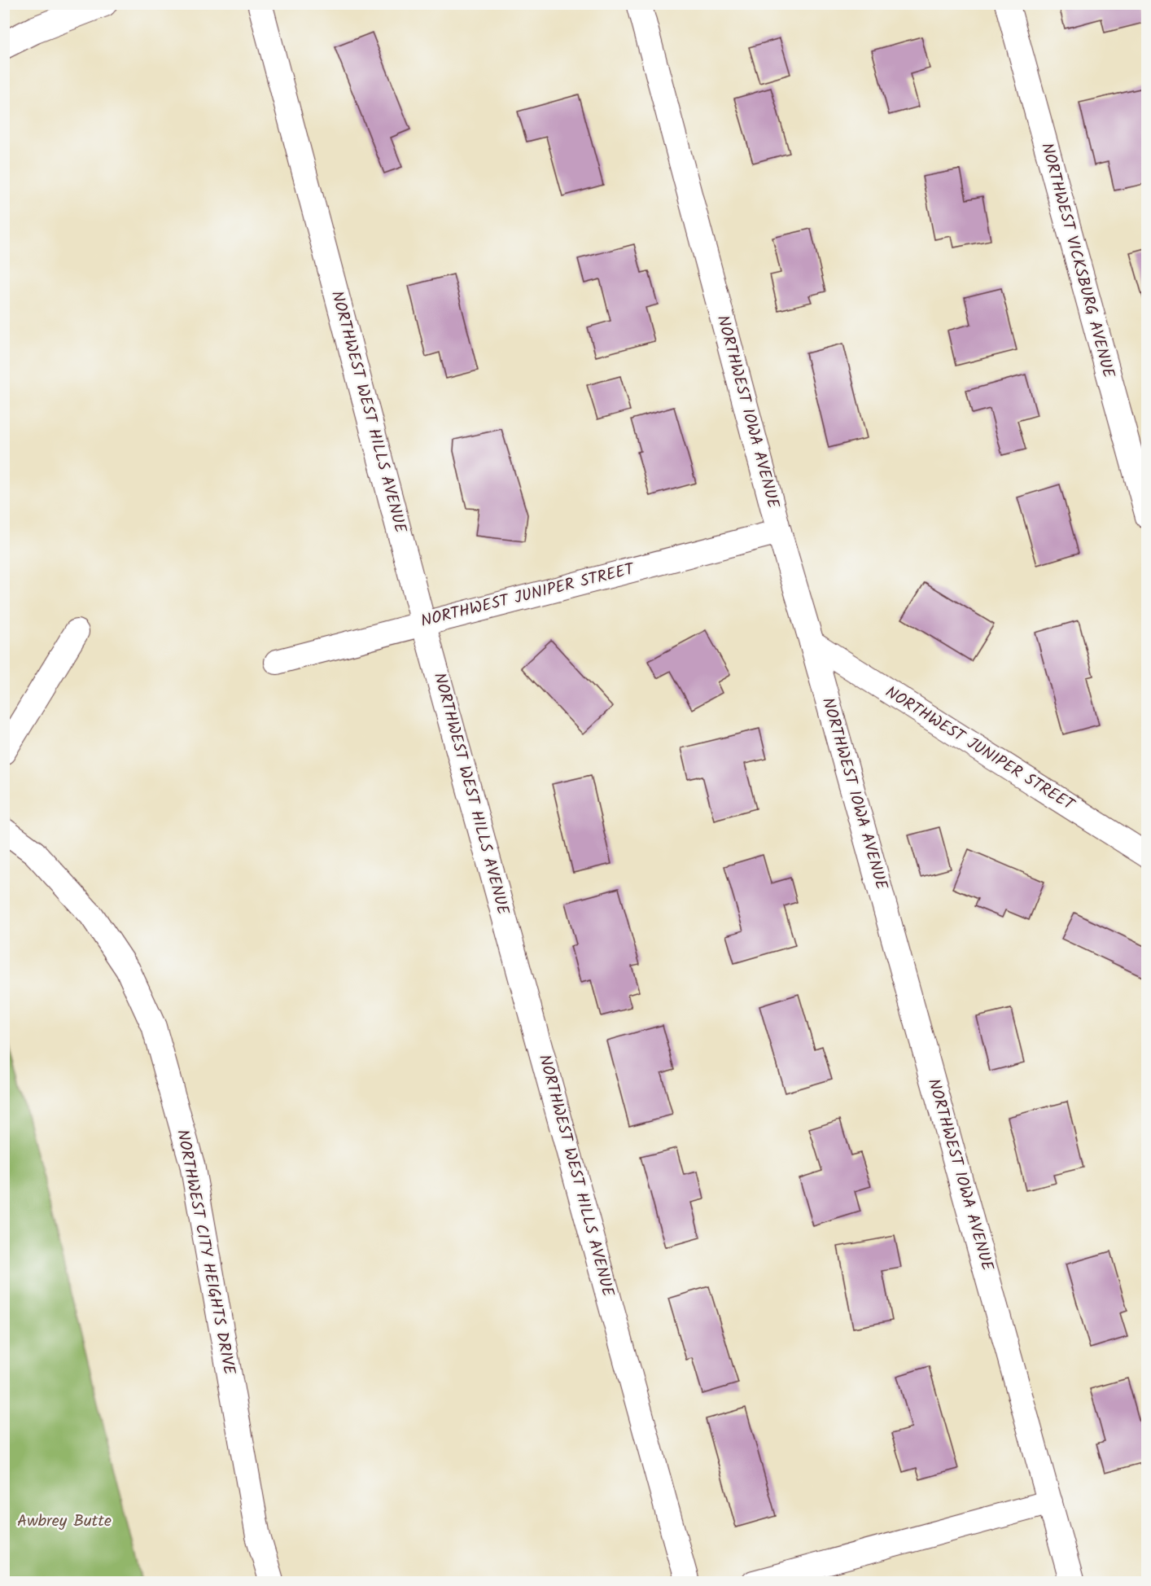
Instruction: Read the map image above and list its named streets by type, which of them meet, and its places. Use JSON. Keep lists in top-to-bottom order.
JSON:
{
  "streets": {
    "street": [
      "NORTHWEST VICKSBURG AVENUE",
      "NORTHWEST WEST HILLS AVENUE",
      "NORTHWEST IOWA AVENUE",
      "NORTHWEST JUNIPER STREET",
      "NORTHWEST CITY HEIGHTS DRIVE"
    ]
  },
  "crossings": [
    ["NORTHWEST WEST HILLS AVENUE", "NORTHWEST JUNIPER STREET"],
    ["NORTHWEST IOWA AVENUE", "NORTHWEST JUNIPER STREET"]
  ],
  "parks": ["Awbrey Butte"]
}
